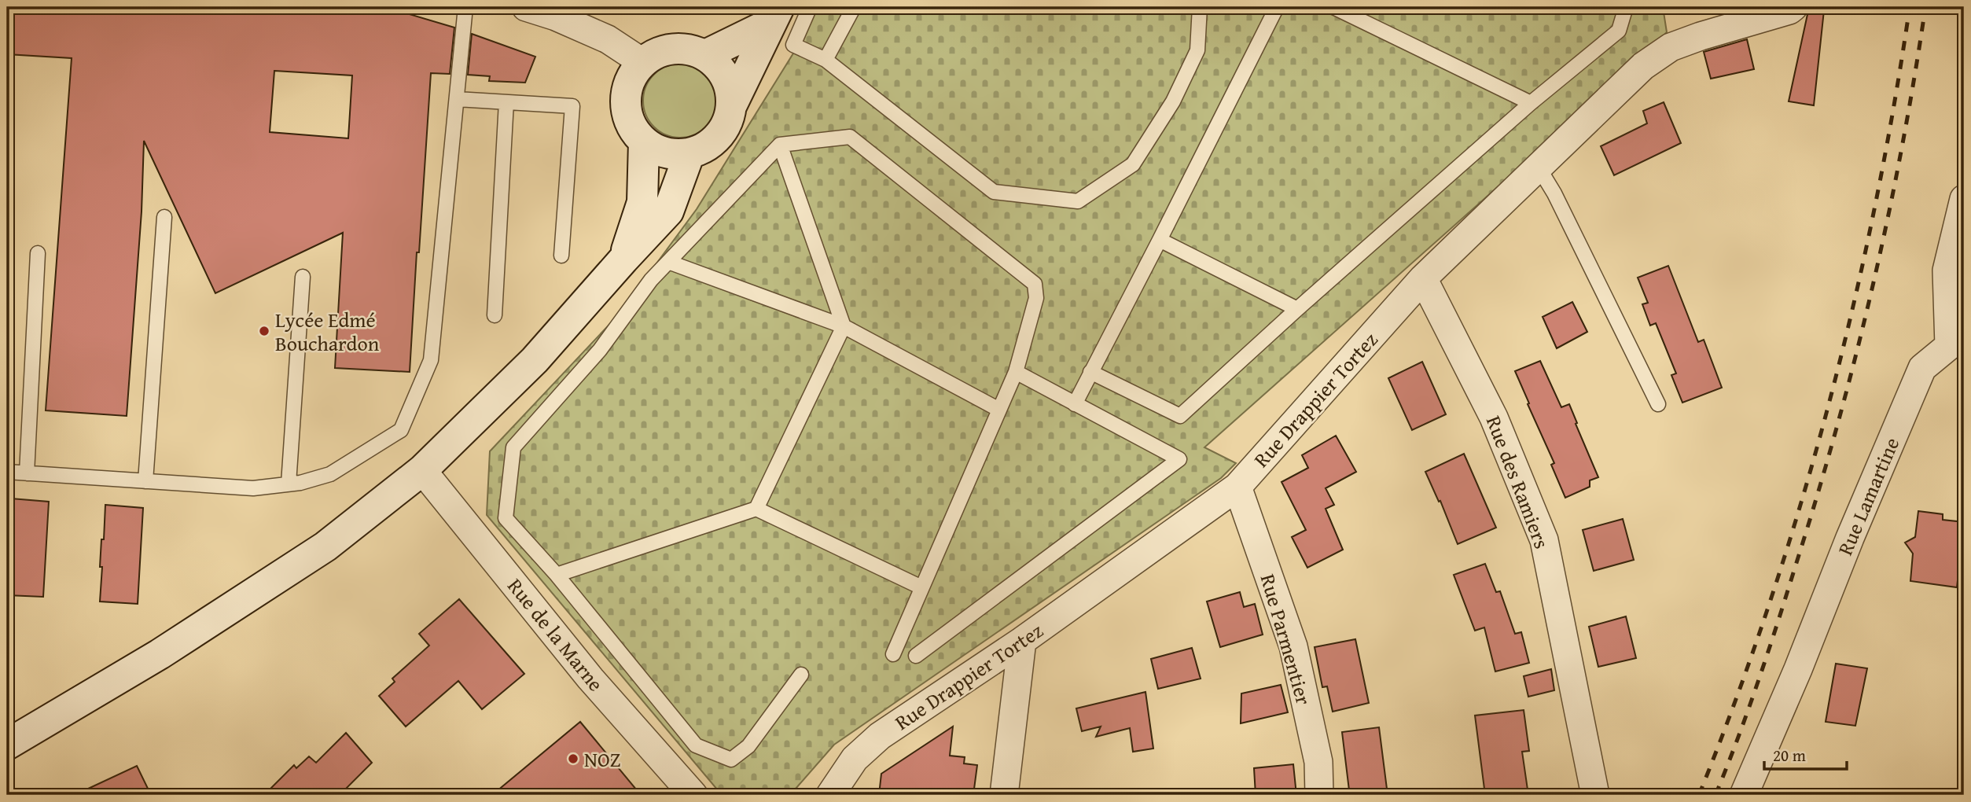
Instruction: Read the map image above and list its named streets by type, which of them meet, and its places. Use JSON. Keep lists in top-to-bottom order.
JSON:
{
  "streets": {
    "street": [
      "Rue Drappier Tortez",
      "Rue des Ramiers",
      "Rue Lamartine",
      "Rue de la Marne",
      "Rue Parmentier"
    ]
  },
  "crossings": [
    ["Rue Drappier Tortez", "Rue des Ramiers"],
    ["Rue Drappier Tortez", "Rue Parmentier"]
  ],
  "places": ["Lycée Edmé Bouchardon", "NOZ"],
  "scale_bar": "20 m"
}
